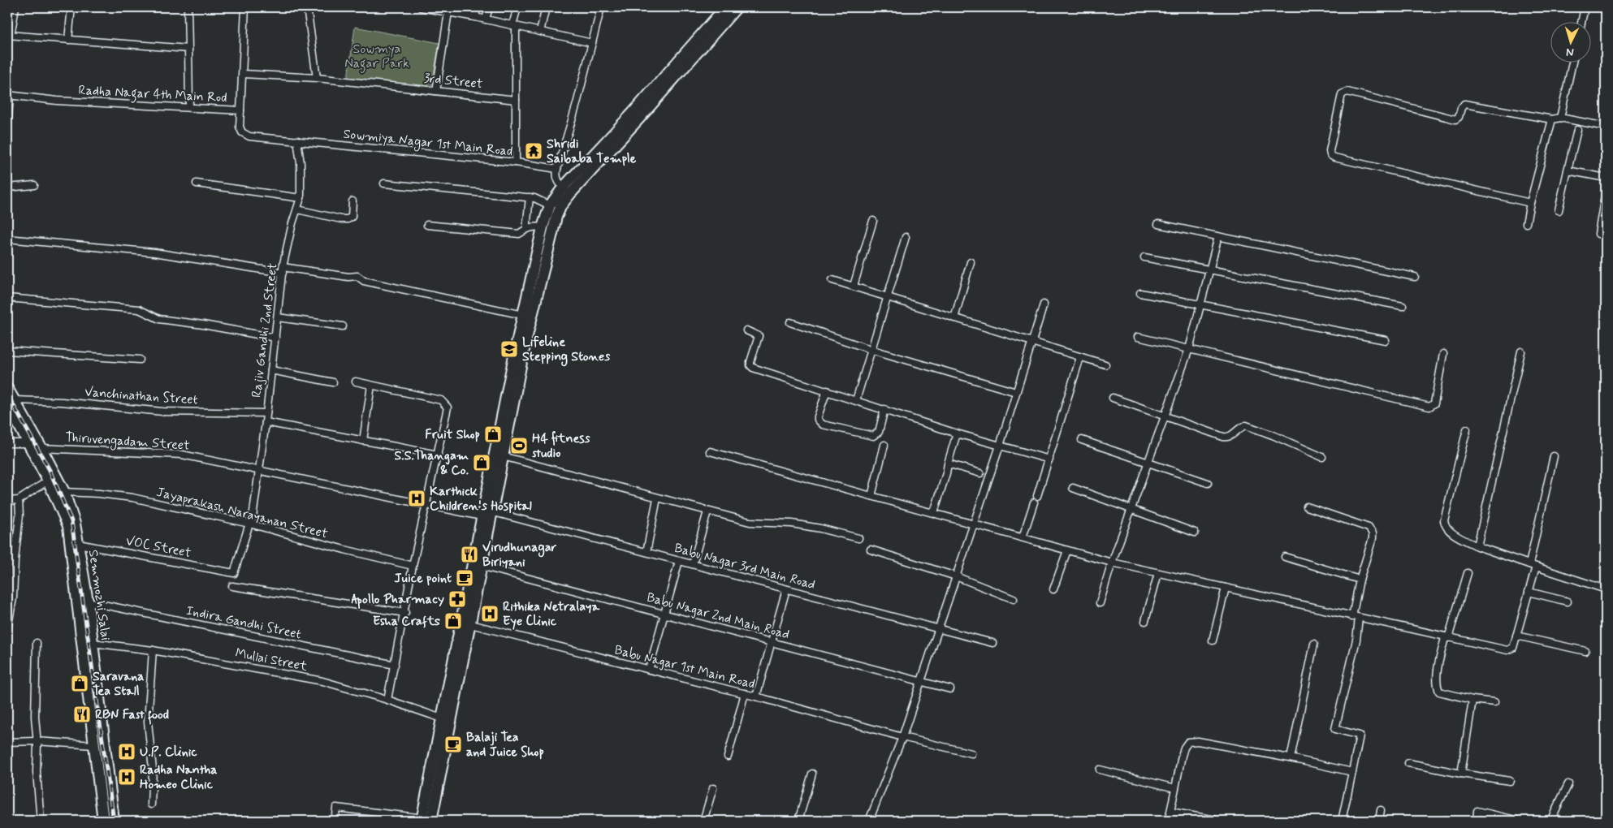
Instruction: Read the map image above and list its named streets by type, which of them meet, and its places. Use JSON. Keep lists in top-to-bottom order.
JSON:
{
  "streets": {
    "main road": ["Semmozhi Salai"],
    "street": [
      "3rd Street",
      "Radha Nagar 4th Main Rod",
      "Sowmiya Nagar 1st Main Road",
      "Rajiv Gandhi 2nd Street",
      "Vanchinathan Street",
      "Thiruvengadam Street",
      "Jayaprakash Narayanan Street",
      "VOC Street",
      "Babu Nagar 3rd Main Road",
      "Babu Nagar 2nd Main Road",
      "Indira Gandhi Street",
      "Mullai Street",
      "Babu Nagar 1st Main Road"
    ]
  },
  "crossings": [
    ["Radha Nagar 4th Main Rod", "Sowmiya Nagar 1st Main Road"],
    ["Radha Nagar 4th Main Rod", "Rajiv Gandhi 2nd Street"],
    ["Sowmiya Nagar 1st Main Road", "Rajiv Gandhi 2nd Street"],
    ["Rajiv Gandhi 2nd Street", "Vanchinathan Street"],
    ["Rajiv Gandhi 2nd Street", "Thiruvengadam Street"],
    ["Rajiv Gandhi 2nd Street", "Jayaprakash Narayanan Street"],
    ["Rajiv Gandhi 2nd Street", "VOC Street"],
    ["Vanchinathan Street", "Semmozhi Salai"],
    ["Thiruvengadam Street", "Babu Nagar 3rd Main Road"],
    ["Thiruvengadam Street", "Semmozhi Salai"],
    ["Jayaprakash Narayanan Street", "Semmozhi Salai"],
    ["VOC Street", "Semmozhi Salai"],
    ["Semmozhi Salai", "Indira Gandhi Street"],
    ["Semmozhi Salai", "Mullai Street"]
  ],
  "parks": ["Sowmya Nagar Park"],
  "places": {
    "temple": ["Shridi Saibaba Temple"],
    "school or university": ["Lifeline Stepping Stones"],
    "shop": [
      "Fruit Shop",
      "S.S.Thangam & Co.",
      "Esha Crafts",
      "Saravana Tea Stall"
    ],
    "sports": ["H4 fitness studio"],
    "hospital": [
      "Karthick Children's Hospital",
      "Rithika Netralaya Eye Clinic",
      "U.P. Clinic",
      "Radha Nantha Homeo Clinic"
    ],
    "restaurant": ["Virudhunagar Biriyani", "RBN Fast food"],
    "cafe": ["Juice point", "Balaji Tea and Juice Shop"],
    "pharmacy": ["Apollo Pharmacy"]
  },
  "north": "bottom"
}
